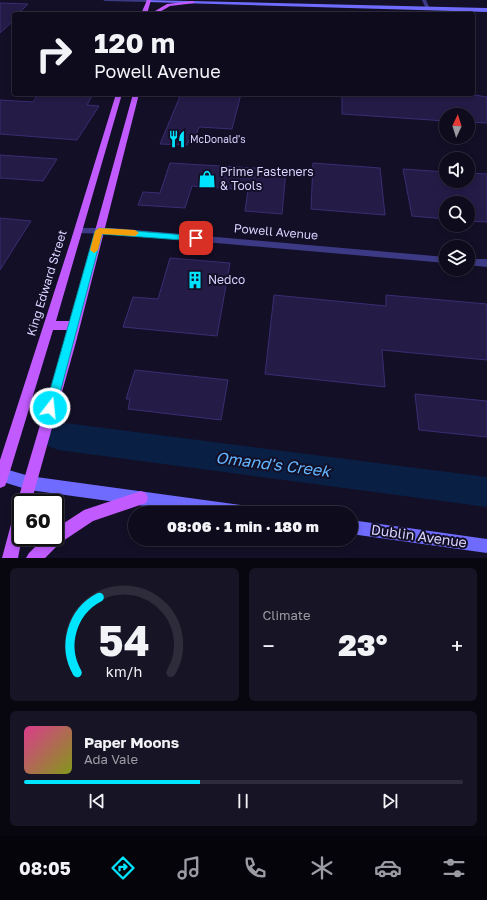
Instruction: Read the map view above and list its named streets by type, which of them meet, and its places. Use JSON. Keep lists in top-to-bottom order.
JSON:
{
  "streets": {
    "main road": ["King Edward Street", "Dublin Avenue"],
    "street": ["Powell Avenue"]
  },
  "crossings": [
    ["Powell Avenue", "King Edward Street"]
  ],
  "water": ["Omand's Creek"],
  "places": {
    "restaurant": ["McDonald's"],
    "shop": ["Prime Fasteners & Tools"],
    "building": ["Nedco"]
  },
  "north": "top",
  "page": {
    "turn": ["120 m", "Powell Avenue"],
    "limit": "60",
    "trip": "08:06 · 1 min · 180 m",
    "tile": "Climate",
    "heat": ["−", "23°", "+"],
    "song": ["Paper Moons", "Ada Vale"],
    "tabs": "08:05",
    "gauge": ["54", "km/h"]
  }
}
